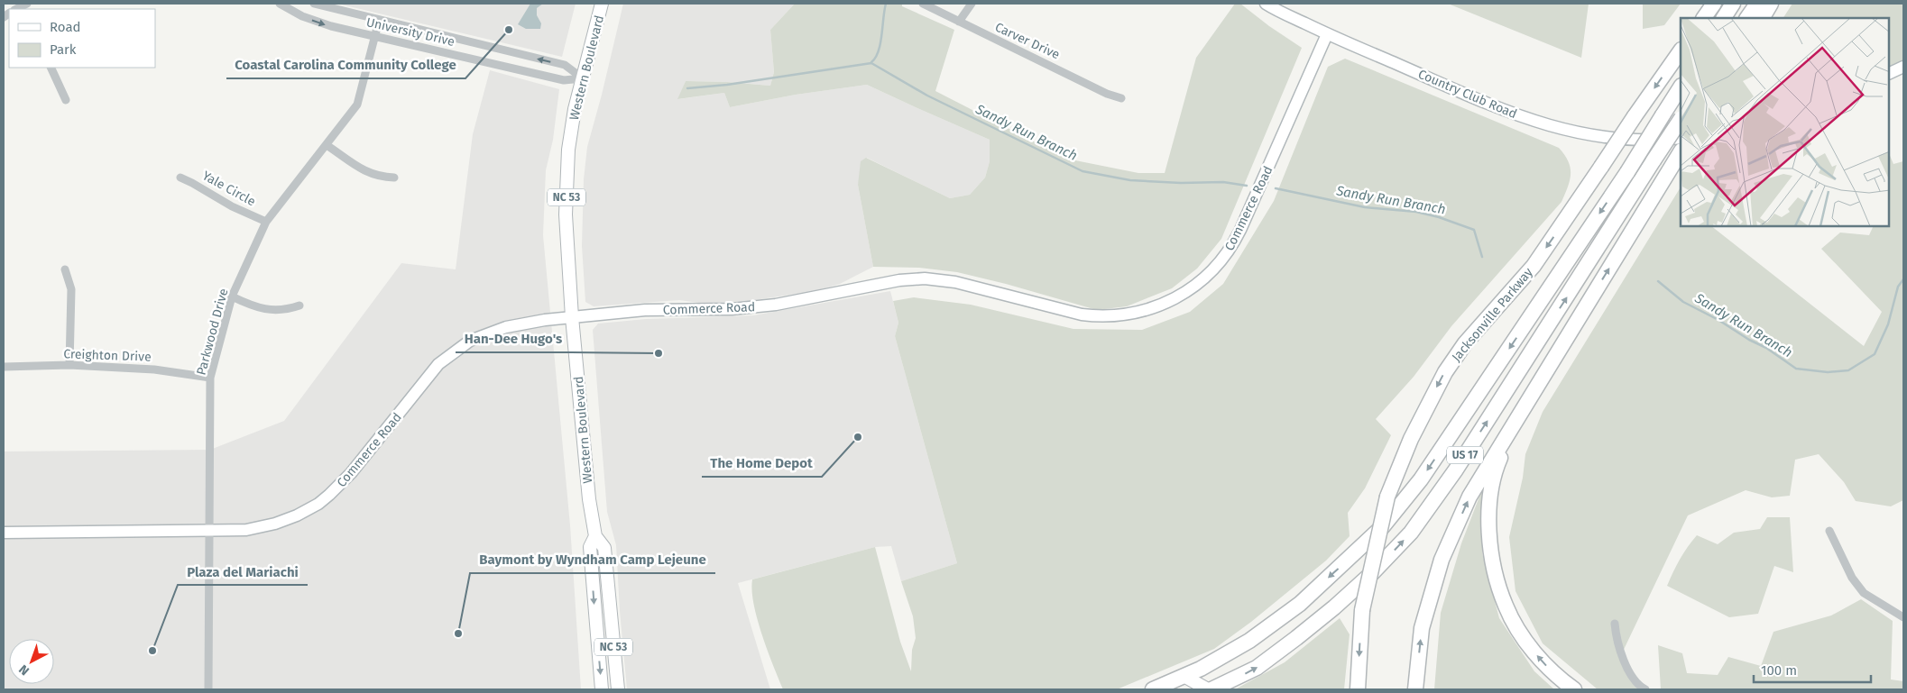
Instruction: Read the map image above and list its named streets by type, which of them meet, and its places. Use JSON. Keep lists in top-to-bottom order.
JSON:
{
  "streets": {
    "highway": ["Jacksonville Parkway", "US 17"],
    "main road": ["Western Boulevard", "NC 53"],
    "street": [
      "University Drive",
      "Carver Drive",
      "Country Club Road",
      "Yale Circle",
      "Commerce Road",
      "Parkwood Drive",
      "Creighton Drive"
    ]
  },
  "crossings": [
    ["University Drive", "Western Boulevard"],
    ["University Drive", "Parkwood Drive"],
    ["Western Boulevard", "Commerce Road"],
    ["Country Club Road", "Commerce Road"],
    ["Yale Circle", "Parkwood Drive"],
    ["Commerce Road", "Parkwood Drive"],
    ["Parkwood Drive", "Creighton Drive"]
  ],
  "water": ["Sandy Run Branch"],
  "places": [
    "Coastal Carolina Community College",
    "Han-Dee Hugo's",
    "The Home Depot",
    "Baymont by Wyndham Camp Lejeune",
    "Plaza del Mariachi"
  ],
  "legend": ["Road", "Park"],
  "scale_bar": "100 m",
  "north": "bottom left"
}
